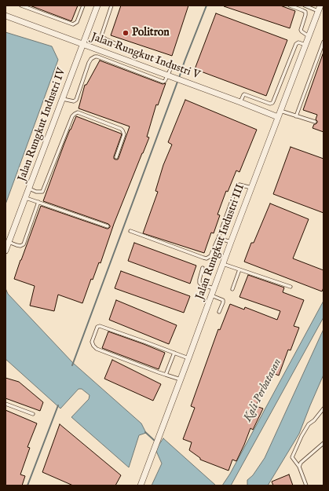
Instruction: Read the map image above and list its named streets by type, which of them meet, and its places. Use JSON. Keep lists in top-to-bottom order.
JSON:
{
  "streets": {
    "street": ["Jalan Rungkut Industri V", "Jalan Rungkut Industri IV", "Jalan Rungkut Industri III"]
  },
  "crossings": [
    ["Jalan Rungkut Industri V", "Jalan Rungkut Industri IV"],
    ["Jalan Rungkut Industri V", "Jalan Rungkut Industri III"]
  ],
  "water": ["Kali Perbatasan"],
  "places": ["Politron"]
}
